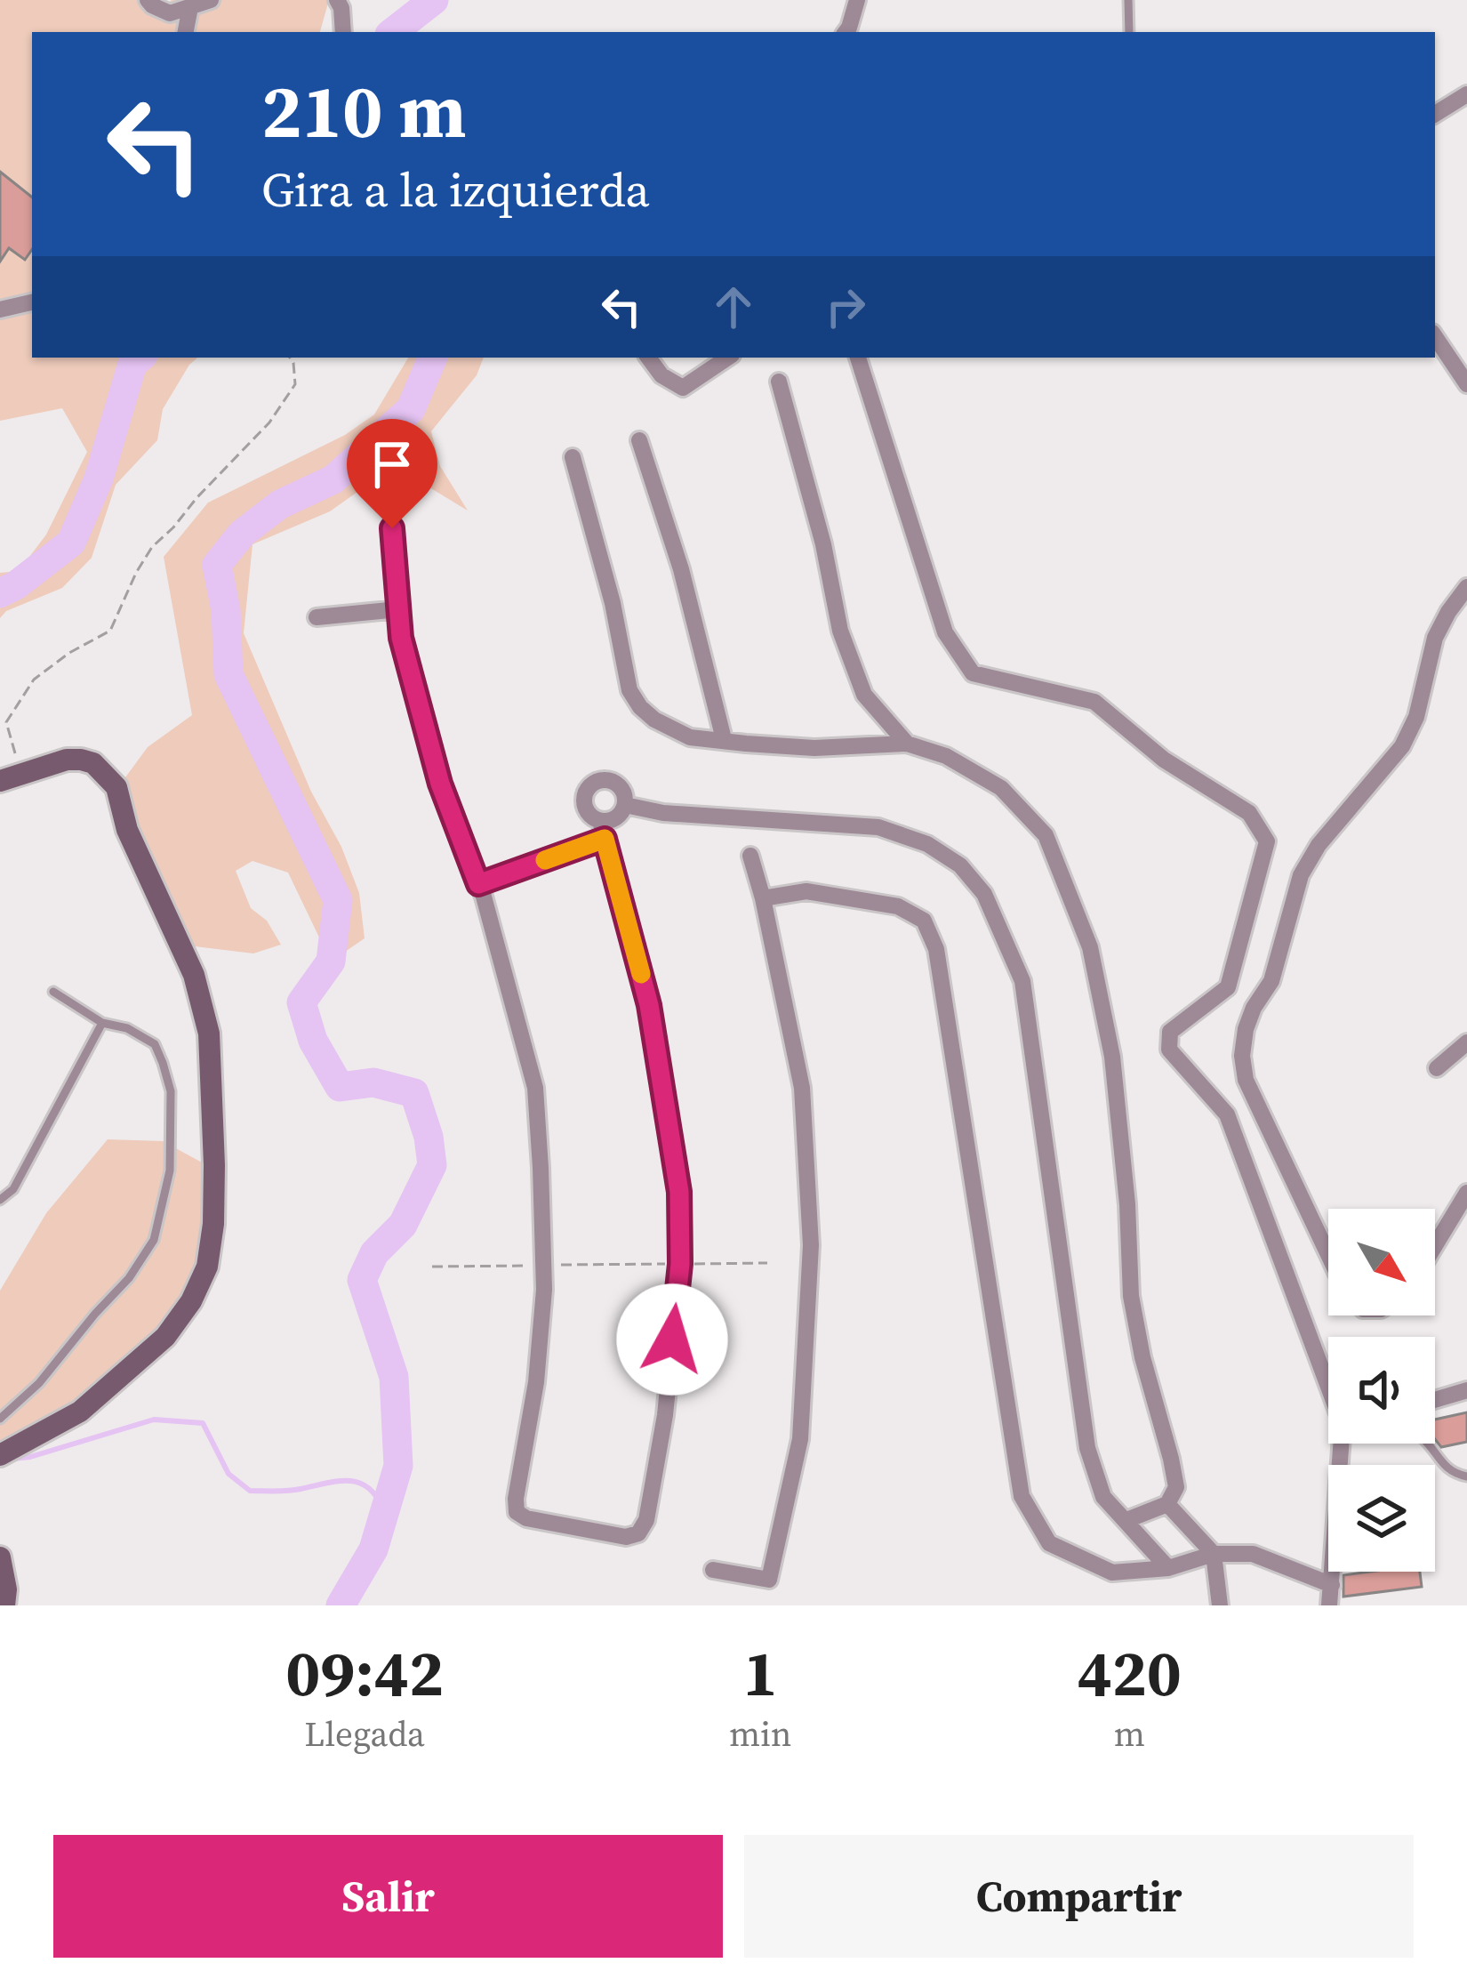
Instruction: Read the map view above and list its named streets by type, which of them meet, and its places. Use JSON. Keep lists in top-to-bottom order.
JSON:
{
  "north": "bottom right",
  "page": {
    "turn": ["210 m", "Gira a la izquierda"],
    "eta": [
      "09:42",
      "Llegada",
      "1",
      "min",
      "420",
      "m"
    ],
    "buttons": ["Salir", "Compartir"]
  }
}
